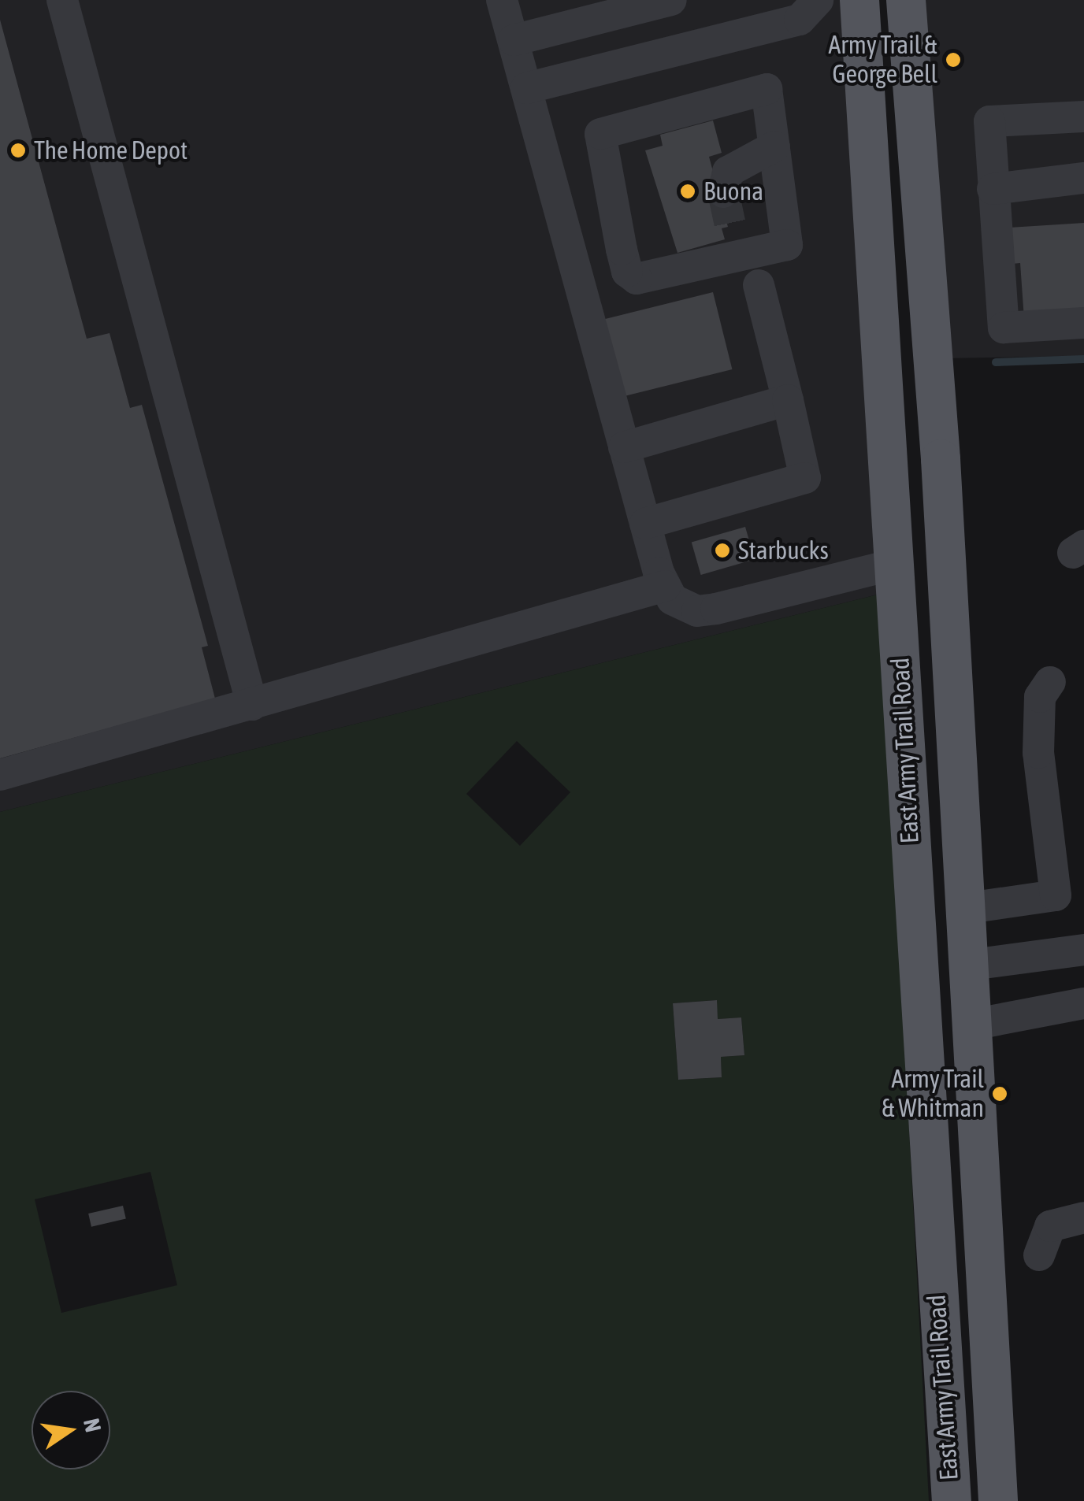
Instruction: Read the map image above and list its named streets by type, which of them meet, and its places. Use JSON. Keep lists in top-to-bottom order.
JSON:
{
  "streets": {
    "main road": ["East Army Trail Road"]
  },
  "places": [
    "Army Trail & George Bell",
    "The Home Depot",
    "Buona",
    "Starbucks",
    "Army Trail & Whitman"
  ],
  "north": "right"
}
